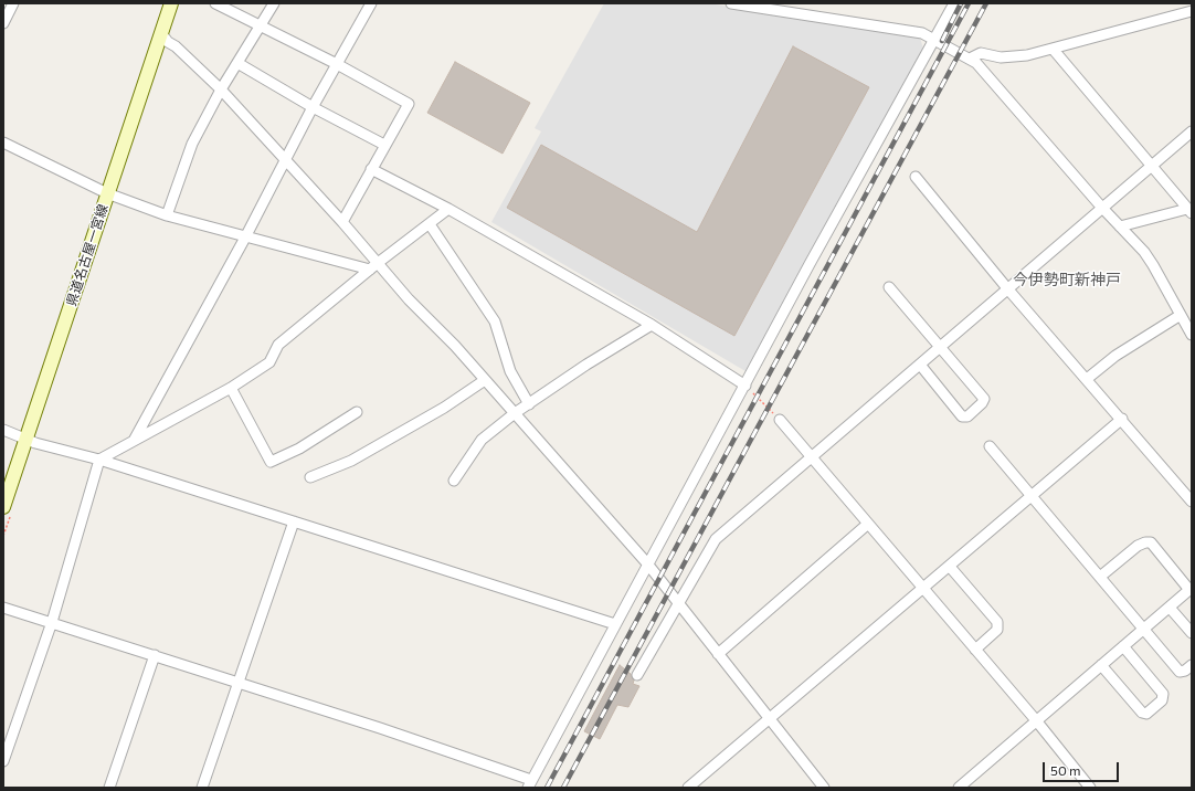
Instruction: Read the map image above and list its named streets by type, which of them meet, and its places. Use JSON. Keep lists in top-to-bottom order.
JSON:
{
  "streets": {
    "main road": ["県道名古屋一宮線"]
  },
  "districts": ["今伊勢町新神戸"],
  "scale_bar": "50 m"
}
